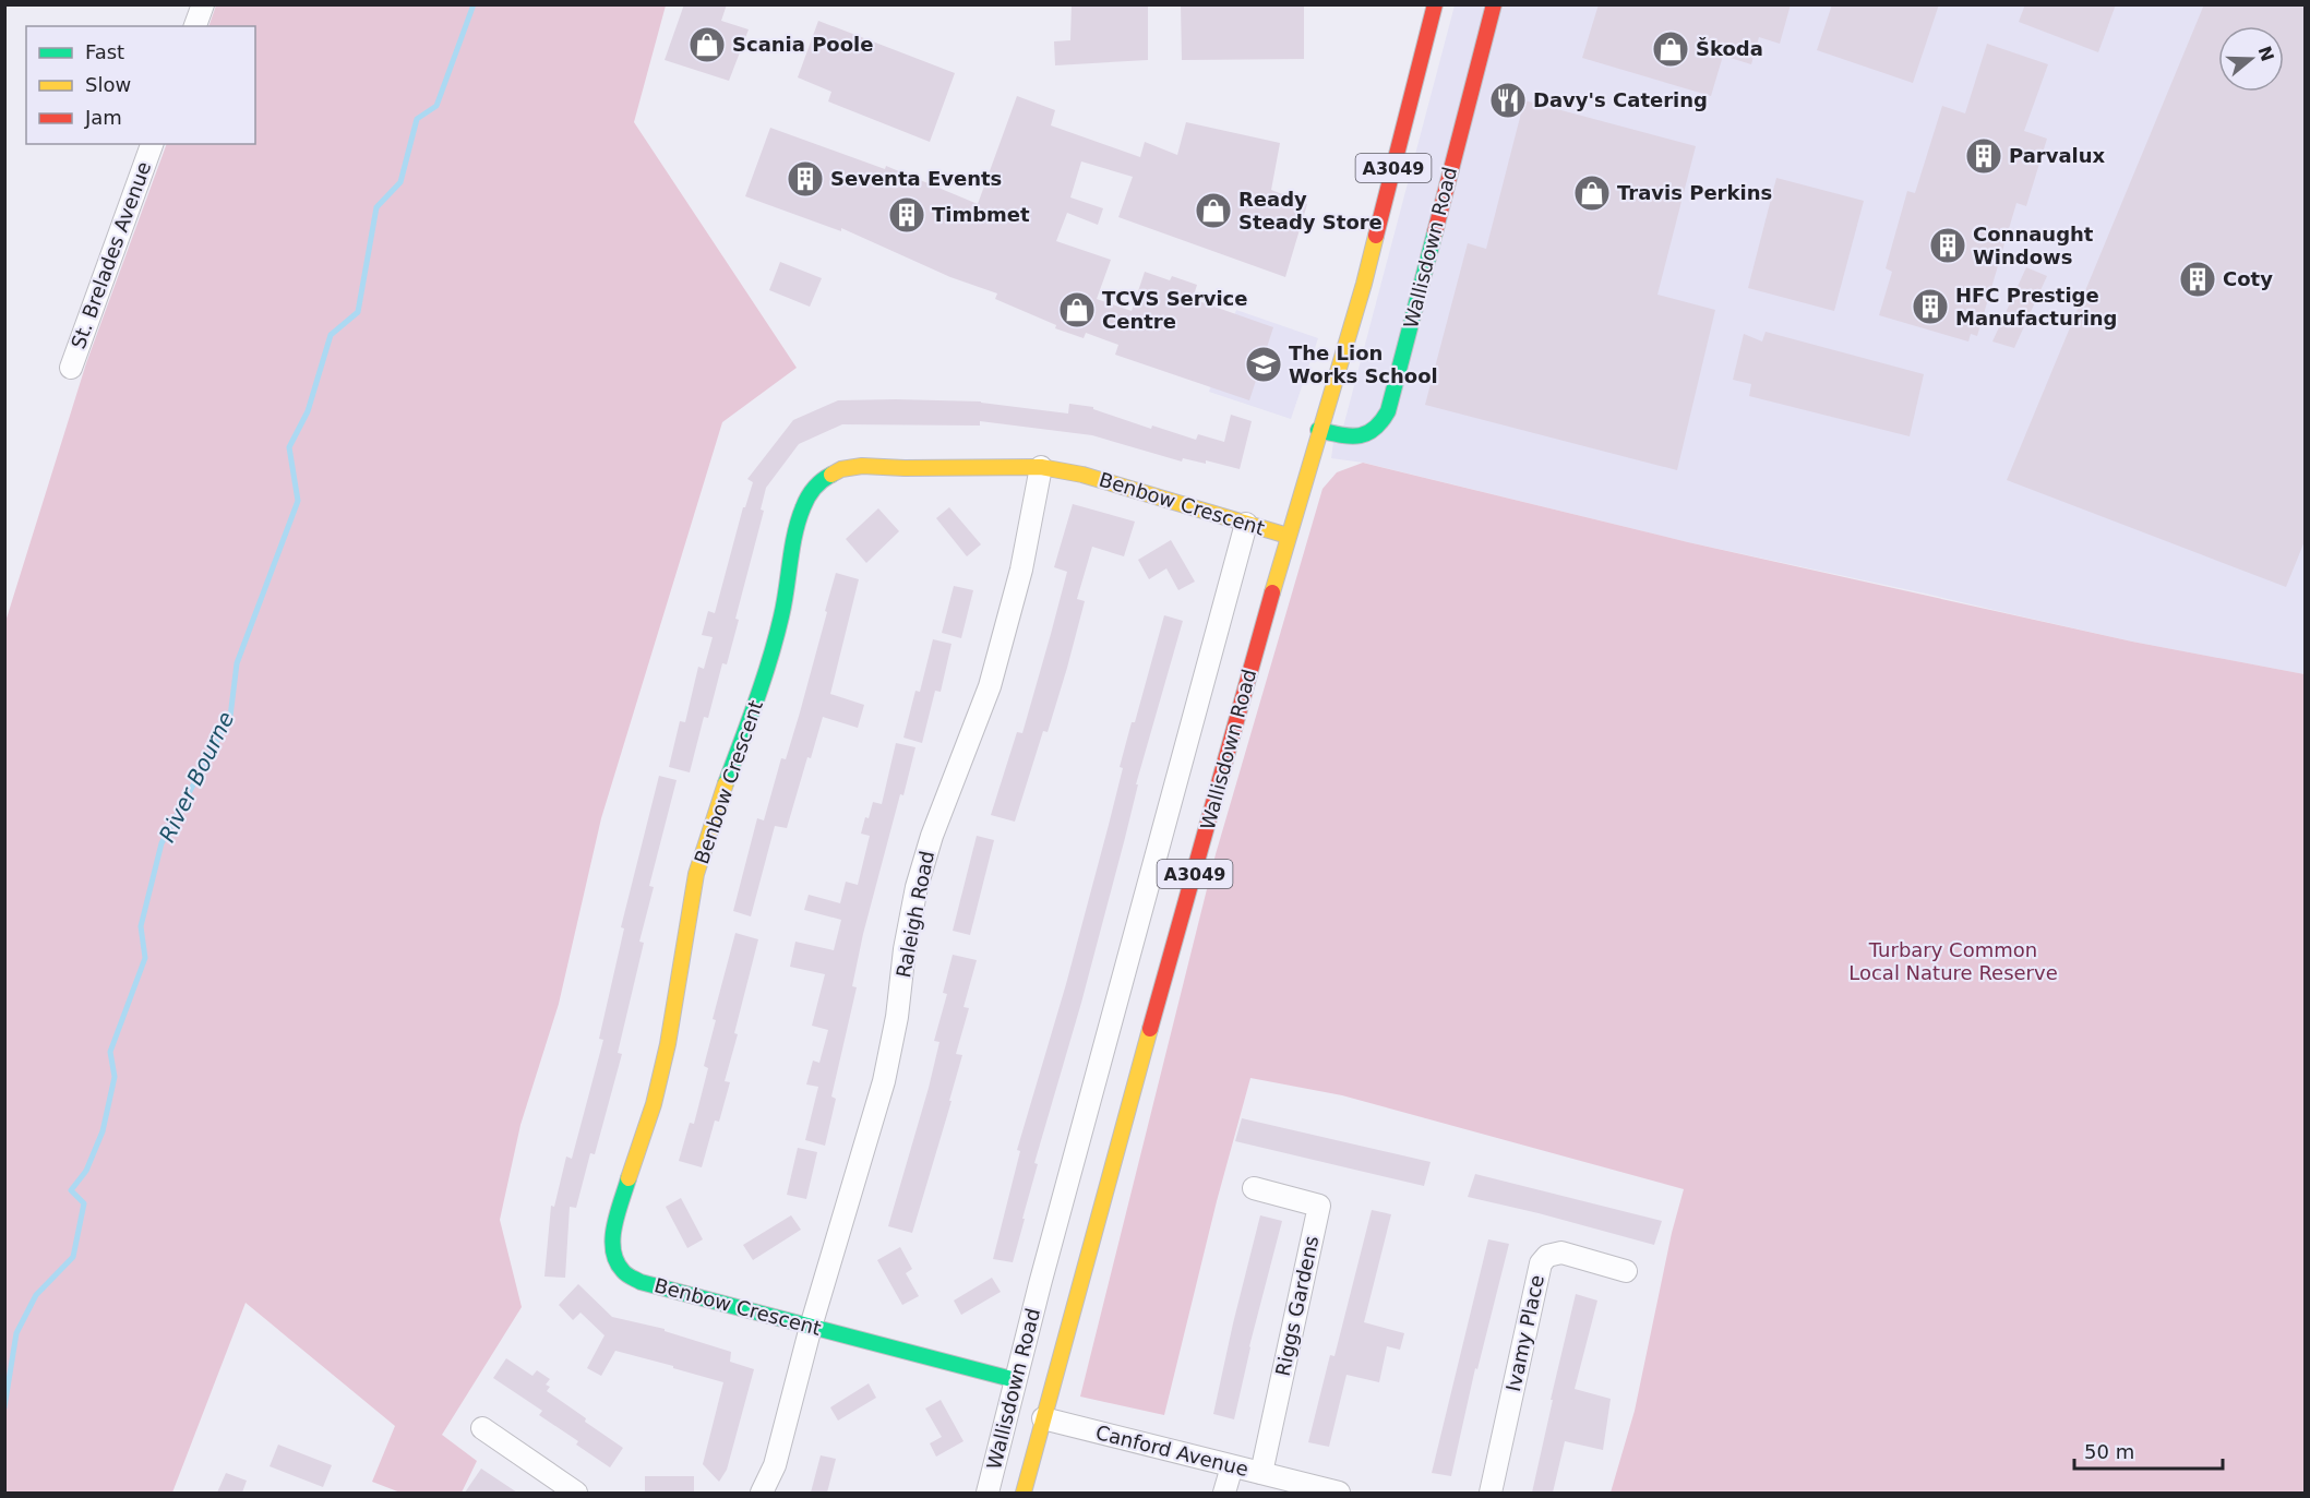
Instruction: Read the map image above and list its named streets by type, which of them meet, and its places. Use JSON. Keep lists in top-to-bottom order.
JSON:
{
  "streets": {
    "street": [
      "A3049",
      "Wallisdown Road",
      "St. Brelades Avenue",
      "Benbow Crescent",
      "Raleigh Road",
      "Riggs Gardens",
      "Ivamy Place",
      "Canford Avenue"
    ]
  },
  "crossings": [
    ["Wallisdown Road", "Benbow Crescent"],
    ["Wallisdown Road", "Canford Avenue"],
    ["Benbow Crescent", "Raleigh Road"],
    ["Riggs Gardens", "Canford Avenue"]
  ],
  "water": ["River Bourne"],
  "parks": ["Turbary Common Local Nature Reserve"],
  "places": {
    "shop": [
      "Scania Poole",
      "Škoda",
      "Travis Perkins",
      "Ready Steady Store",
      "TCVS Service Centre"
    ],
    "restaurant": ["Davy's Catering"],
    "building": [
      "Parvalux",
      "Seventa Events",
      "Timbmet",
      "Connaught Windows",
      "Coty",
      "HFC Prestige Manufacturing"
    ],
    "school or university": ["The Lion Works School"]
  },
  "legend": ["Fast", "Slow", "Jam"],
  "scale_bar": "50 m",
  "north": "right"
}
